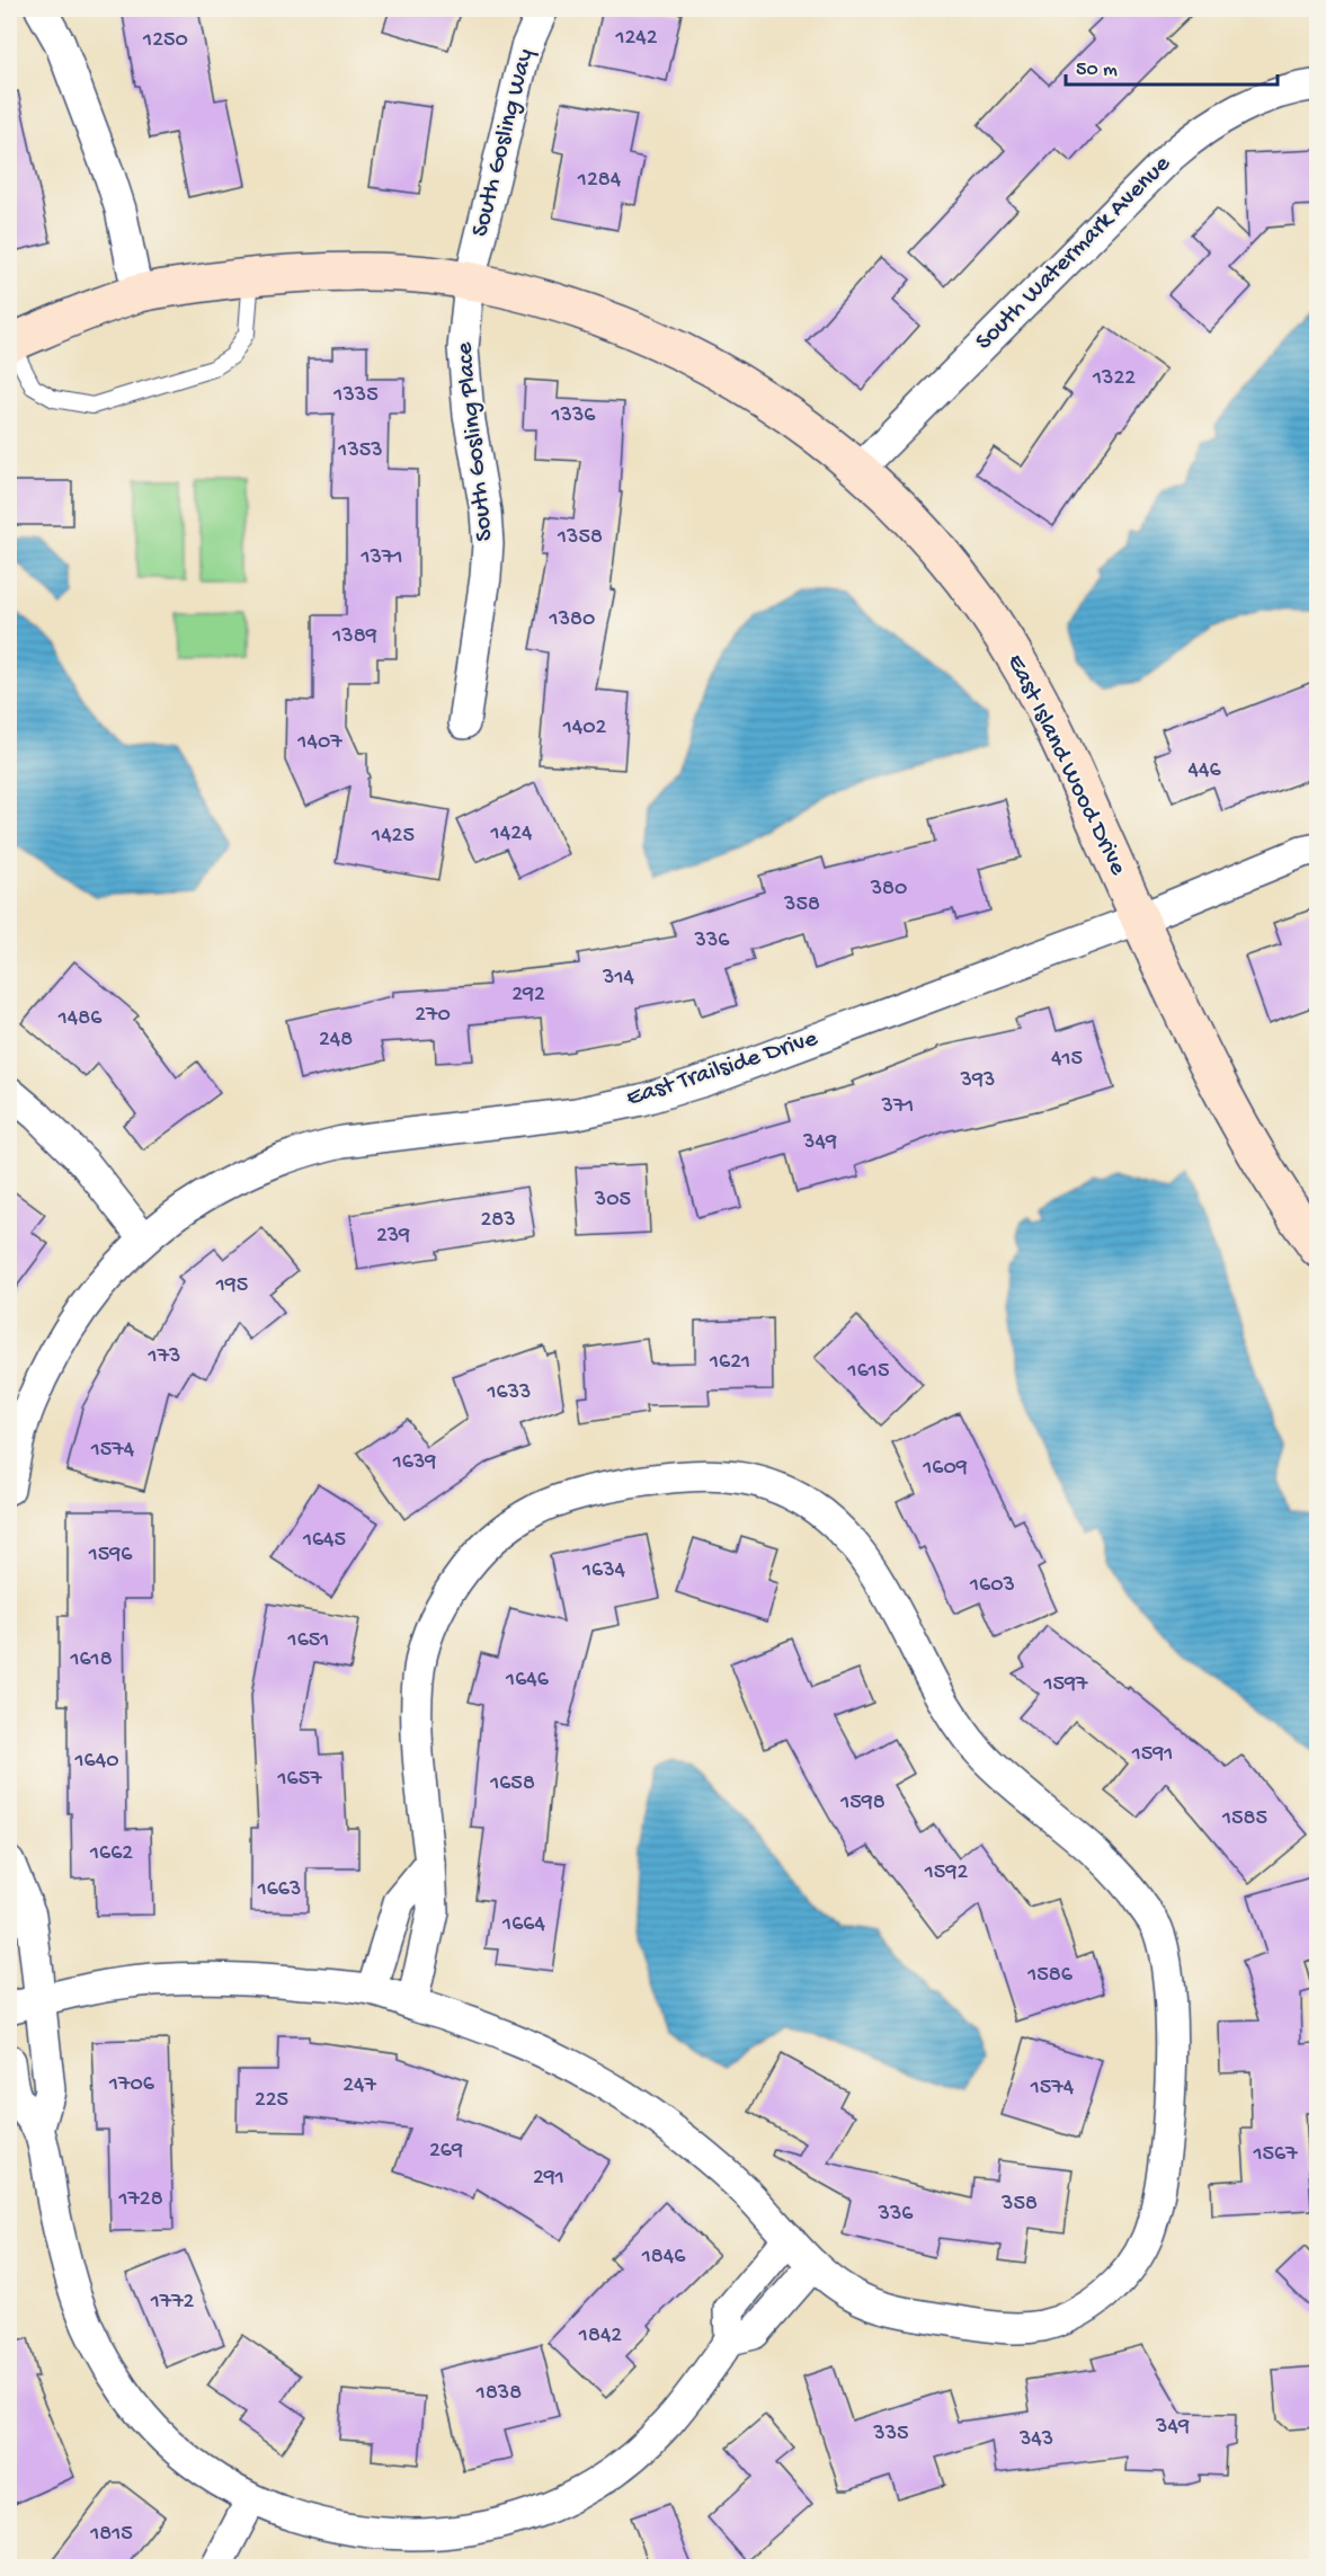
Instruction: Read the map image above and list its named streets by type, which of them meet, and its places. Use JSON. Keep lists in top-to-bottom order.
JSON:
{
  "streets": {
    "street": [
      "South Gosling Way",
      "South Watermark Avenue",
      "South Gosling Place",
      "East Island Wood Drive",
      "East Trailside Drive"
    ]
  },
  "crossings": [
    ["South Gosling Way", "South Gosling Place"],
    ["South Gosling Way", "East Island Wood Drive"],
    ["South Watermark Avenue", "East Island Wood Drive"],
    ["South Gosling Place", "East Island Wood Drive"],
    ["East Island Wood Drive", "East Trailside Drive"]
  ],
  "house_numbers": [
    "1242",
    "1250",
    "1284",
    "1322",
    "1335",
    "1336",
    "1353",
    "1358",
    "1371",
    "1380",
    "1389",
    "1402",
    "1407",
    "446",
    "1424",
    "1425",
    "380",
    "358",
    "336",
    "314",
    "292",
    "270",
    "1486",
    "248",
    "415",
    "393",
    "371",
    "349",
    "305",
    "283",
    "239",
    "195",
    "173",
    "1621",
    "1615",
    "1633",
    "1574",
    "1639",
    "1609",
    "1645",
    "1596",
    "1634",
    "1603",
    "1651",
    "1618",
    "1646",
    "1597",
    "1591",
    "1640",
    "1657",
    "1658",
    "1598",
    "1585",
    "1662",
    "1592",
    "1663",
    "1664",
    "1586",
    "1706",
    "247",
    "1574",
    "225",
    "269",
    "1567",
    "291",
    "1728",
    "358",
    "336",
    "1846",
    "1772",
    "1842",
    "1838",
    "349",
    "335",
    "343",
    "1815"
  ],
  "scale_bar": "50 m"
}
